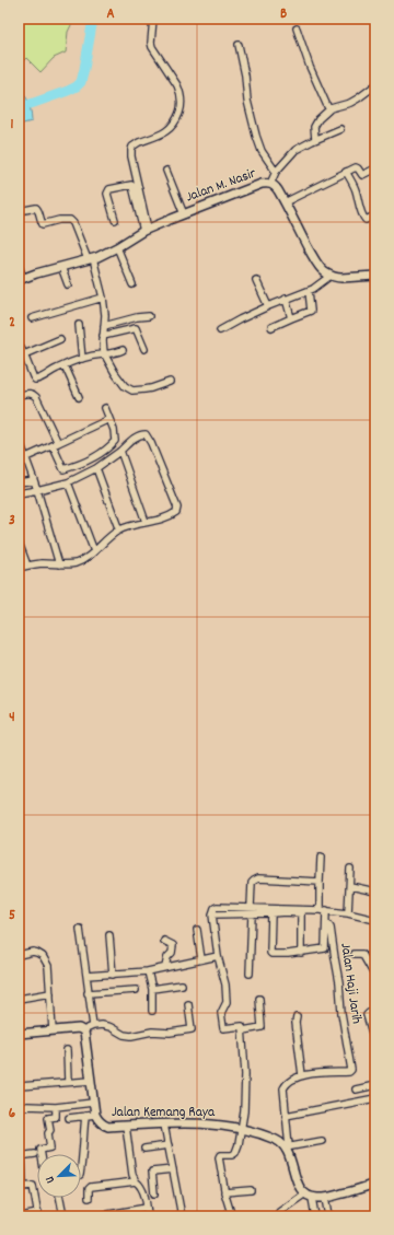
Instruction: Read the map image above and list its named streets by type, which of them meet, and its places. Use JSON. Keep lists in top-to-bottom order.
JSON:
{
  "streets": {
    "street": ["Jalan M. Nasir", "Jalan Haji Jarih", "Jalan Kemang Raya"]
  },
  "north": "bottom left",
  "grid": {
    "columns": ["A", "B"],
    "rows": [
      "1",
      "2",
      "3",
      "4",
      "5",
      "6"
    ]
  }
}
